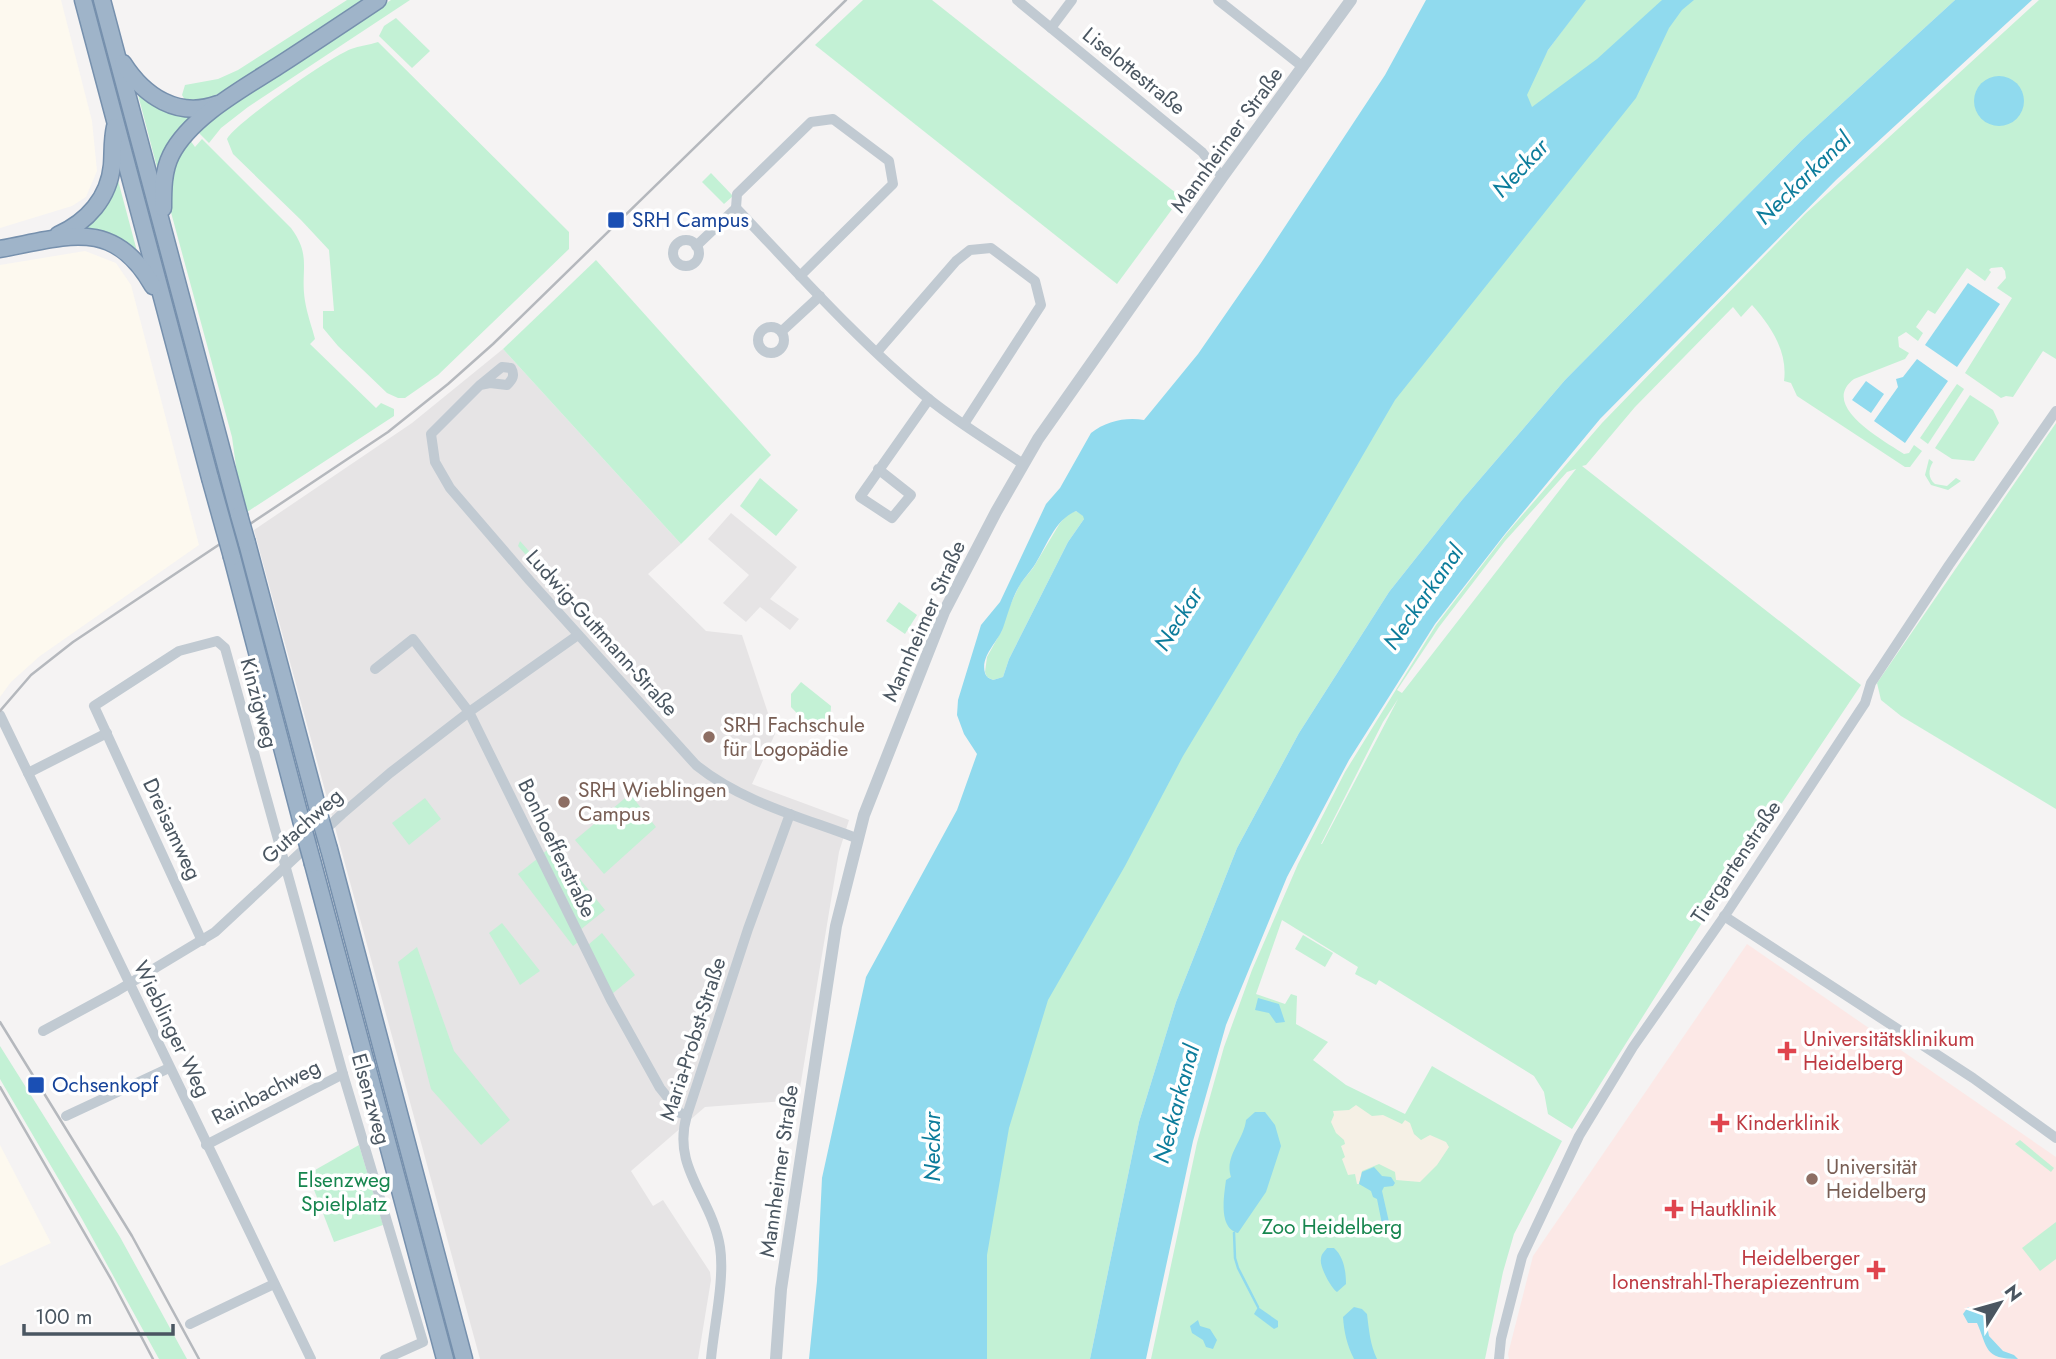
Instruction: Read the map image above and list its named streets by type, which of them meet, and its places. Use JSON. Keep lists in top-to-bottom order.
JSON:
{
  "streets": {
    "street": [
      "Liselottestraße",
      "Mannheimer Straße",
      "Ludwig-Guttmann-Straße",
      "Kinzigweg",
      "Gutachweg",
      "Dreisamweg",
      "Bonhoefferstraße",
      "Tiergartenstraße",
      "Wieblinger Weg",
      "Maria-Probst-Straße",
      "Rainbachweg",
      "Elsenzweg"
    ]
  },
  "crossings": [
    ["Liselottestraße", "Mannheimer Straße"],
    ["Mannheimer Straße", "Ludwig-Guttmann-Straße"],
    ["Ludwig-Guttmann-Straße", "Gutachweg"],
    ["Ludwig-Guttmann-Straße", "Maria-Probst-Straße"],
    ["Kinzigweg", "Gutachweg"],
    ["Kinzigweg", "Dreisamweg"],
    ["Kinzigweg", "Elsenzweg"],
    ["Gutachweg", "Dreisamweg"],
    ["Gutachweg", "Bonhoefferstraße"],
    ["Gutachweg", "Wieblinger Weg"],
    ["Gutachweg", "Elsenzweg"],
    ["Bonhoefferstraße", "Maria-Probst-Straße"],
    ["Wieblinger Weg", "Rainbachweg"],
    ["Rainbachweg", "Elsenzweg"]
  ],
  "water": ["Neckar", "Neckarkanal"],
  "parks": ["Elsenzweg Spielplatz", "Zoo Heidelberg"],
  "places": {
    "transit": ["SRH Campus", "Ochsenkopf"],
    "other": ["SRH Fachschule für Logopädie", "SRH Wieblingen Campus", "Universität Heidelberg"],
    "health": [
      "Universitätsklinikum Heidelberg",
      "Kinderklinik",
      "Hautklinik",
      "Heidelberger Ionenstrahl-Therapiezentrum"
    ]
  },
  "scale_bar": "100 m",
  "north": "top right"
}
